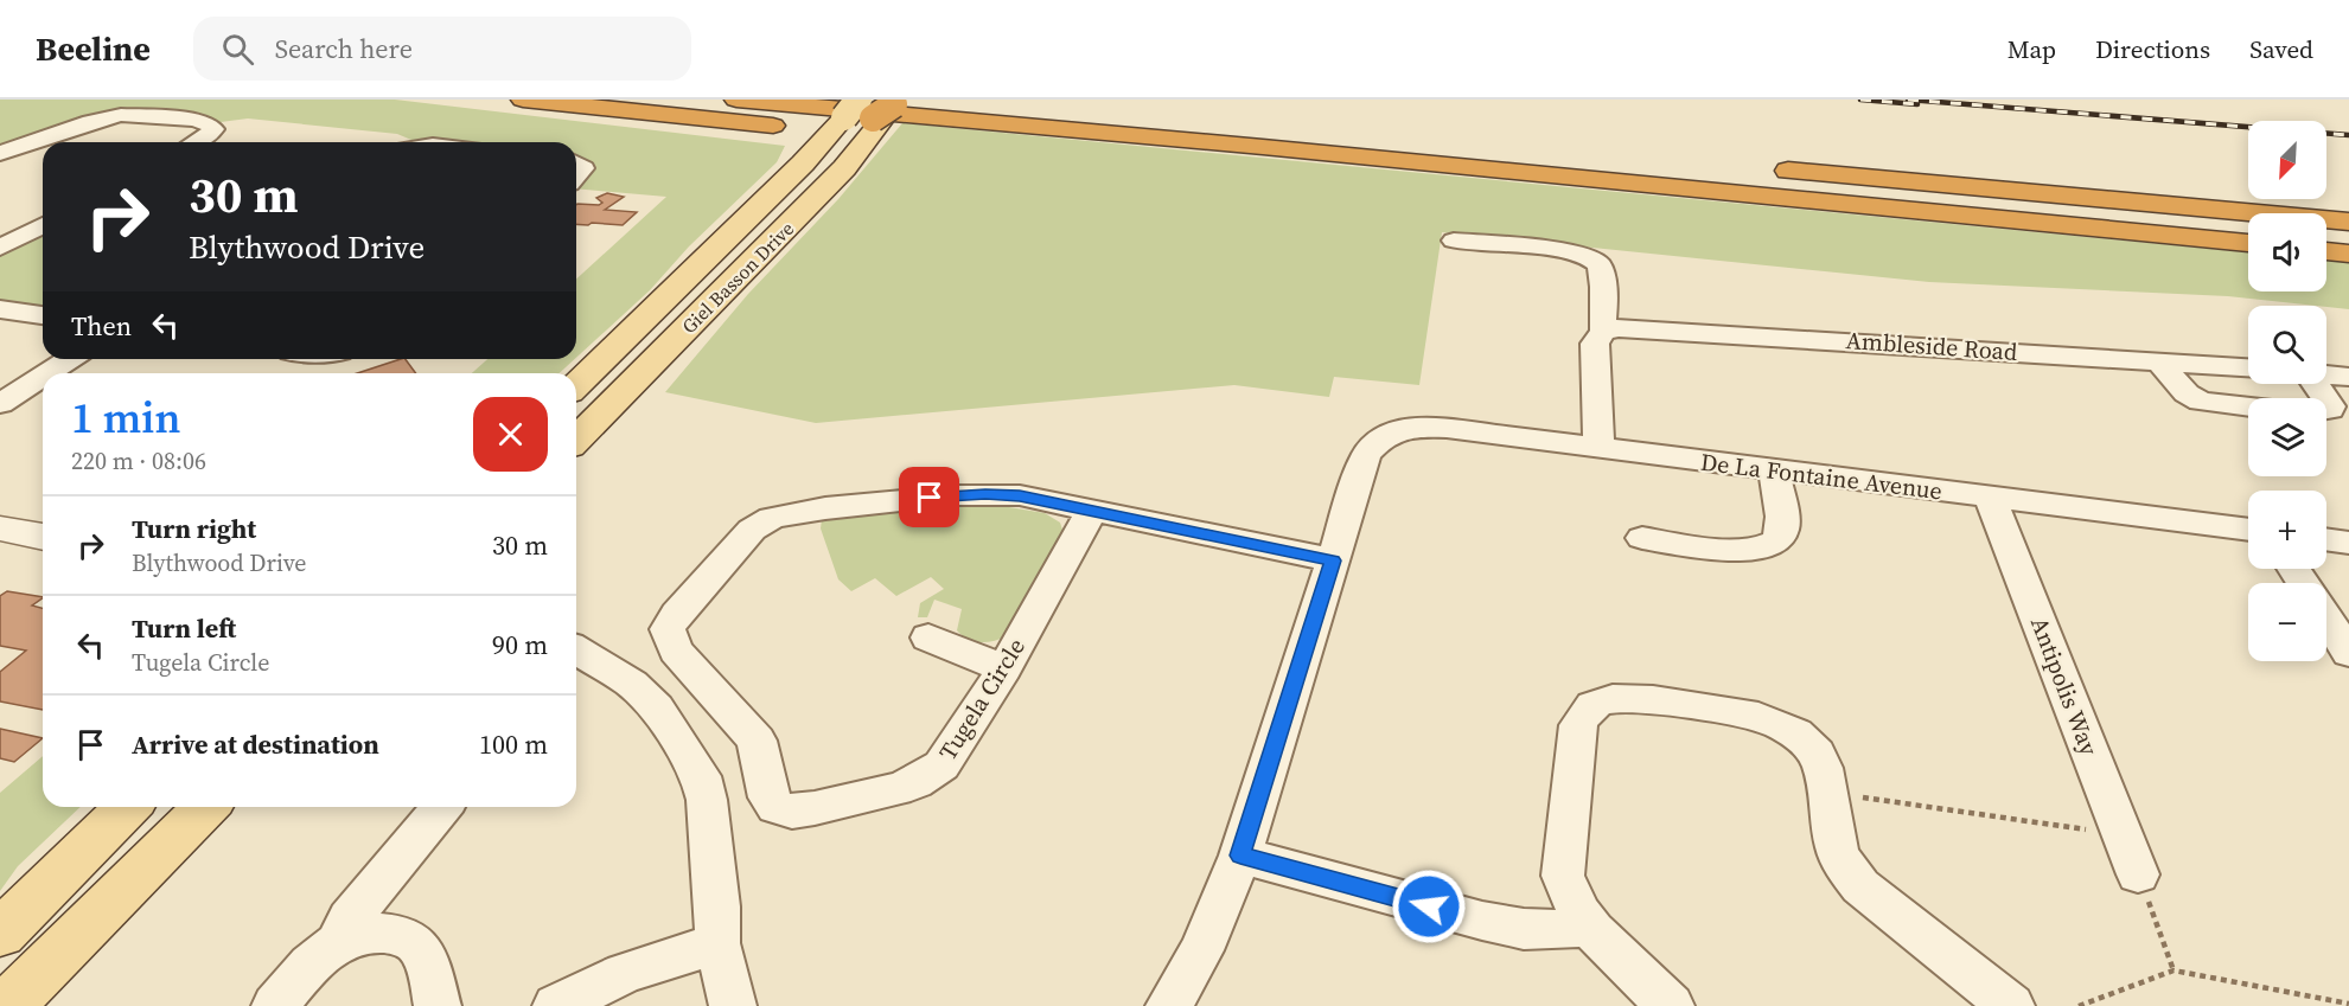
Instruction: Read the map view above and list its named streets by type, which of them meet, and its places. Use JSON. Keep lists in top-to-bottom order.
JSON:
{
  "streets": {
    "main road": ["Giel Basson Drive"],
    "street": [
      "Ambleside Road",
      "De La Fontaine Avenue",
      "Antipolis Way",
      "Tugela Circle"
    ]
  },
  "crossings": [
    ["De La Fontaine Avenue", "Antipolis Way"],
    ["De La Fontaine Avenue", "Tugela Circle"]
  ],
  "north": "bottom left",
  "page": {
    "header": "Beeline",
    "search": "Search here",
    "nav": ["Map", "Directions", "Saved"],
    "map_buttons": ["+", "−"],
    "turn": ["30 m", "Blythwood Drive"],
    "then": "Then",
    "heading": ["1 min", "220 m · 08:06"],
    "list": [
      {
        "name": "Turn right",
        "note": "Blythwood Drive",
        "value": "30 m"
      },
      {
        "name": "Turn left",
        "note": "Tugela Circle",
        "value": "90 m"
      },
      {
        "name": "Arrive at destination",
        "value": "100 m"
      }
    ]
  }
}
